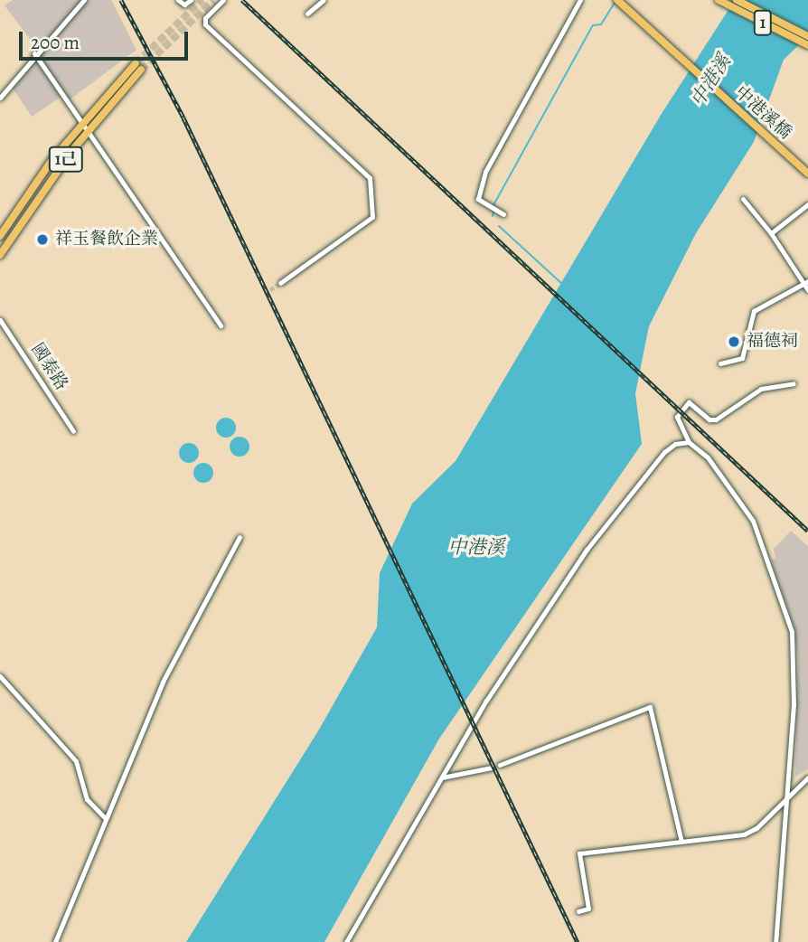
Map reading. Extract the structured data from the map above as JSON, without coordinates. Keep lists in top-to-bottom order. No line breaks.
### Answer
{"streets":{"main road":["1","中港溪橋","1己"],"street":["國泰路"]},"water":["中港溪"],"places":["祥玉餐飲企業","福德祠"],"scale_bar":"200 m"}
